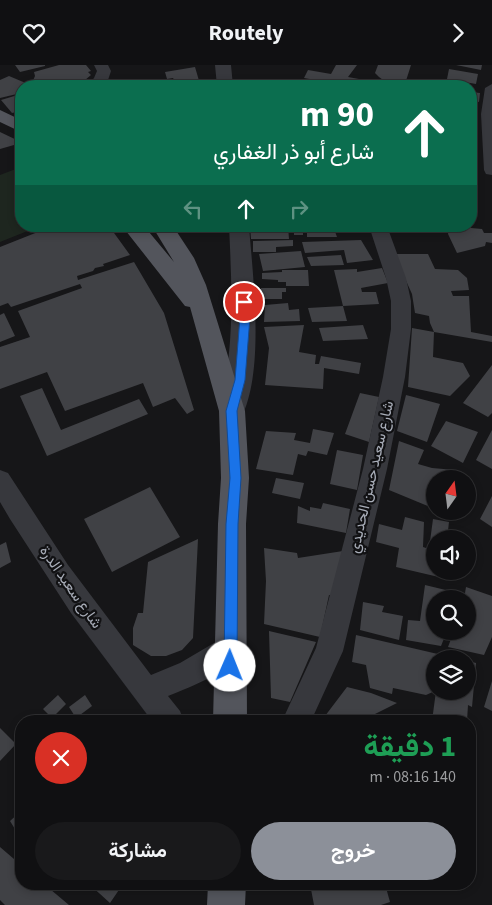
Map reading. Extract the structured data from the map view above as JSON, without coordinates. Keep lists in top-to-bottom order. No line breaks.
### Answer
{"streets":{"street":["شارع سعيد حسن الحديدي","شارع سعيد الدرة"]},"north":"top","page":{"header":"Routely","turn":["90 m","شارع أبو ذر الغفاري"],"heading":["1 دقيقة","140 m · 08:16"],"buttons":["خروج","مشاركة"]}}
